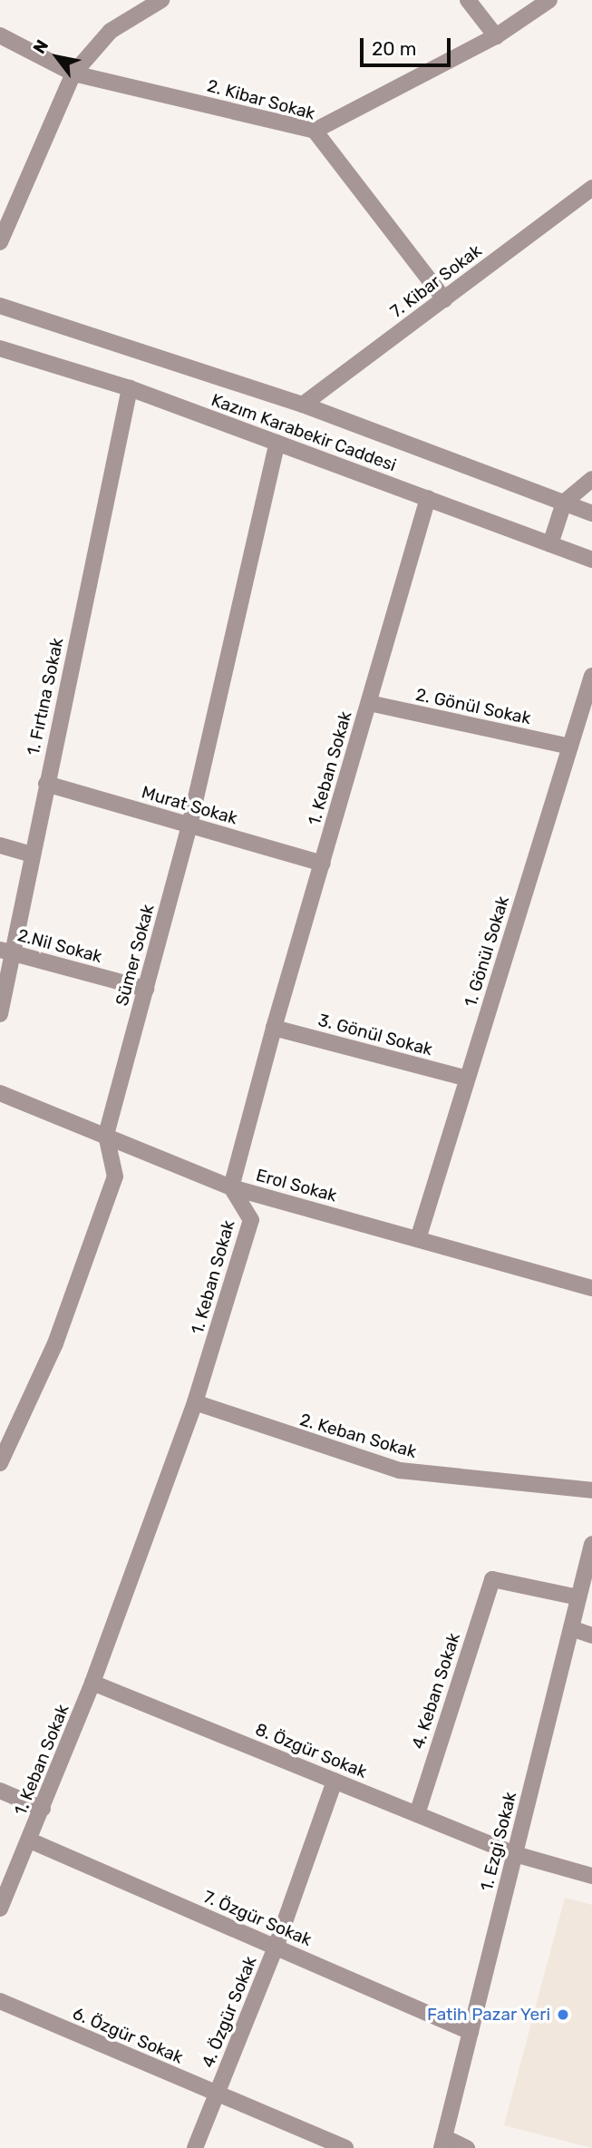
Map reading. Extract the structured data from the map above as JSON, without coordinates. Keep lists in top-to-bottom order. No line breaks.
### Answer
{"streets":{"street":["2. Kibar Sokak","7. Kibar Sokak","Kazım Karabekir Caddesi","1. Fırtına Sokak","2. Gönül Sokak","1. Keban Sokak","Murat Sokak","2.Nil Sokak","1. Gönül Sokak","Sümer Sokak","3. Gönül Sokak","Erol Sokak","2. Keban Sokak","4. Keban Sokak","8. Özgür Sokak","1. Ezgi Sokak","7. Özgür Sokak","4. Özgür Sokak","6. Özgür Sokak"]},"crossings":[["2. Kibar Sokak","7. Kibar Sokak"],["7. Kibar Sokak","Kazım Karabekir Caddesi"],["Kazım Karabekir Caddesi","1. Fırtına Sokak"],["Kazım Karabekir Caddesi","1. Keban Sokak"],["Kazım Karabekir Caddesi","Sümer Sokak"],["1. Fırtına Sokak","Murat Sokak"],["1. Fırtına Sokak","2.Nil Sokak"],["2. Gönül Sokak","1. Keban Sokak"],["2. Gönül Sokak","1. Gönül Sokak"],["1. Keban Sokak","Murat Sokak"],["1. Keban Sokak","3. Gönül Sokak"],["1. Keban Sokak","Erol Sokak"],["1. Keban Sokak","2. Keban Sokak"],["1. Keban Sokak","8. Özgür Sokak"],["1. Keban Sokak","7. Özgür Sokak"],["Murat Sokak","Sümer Sokak"],["2.Nil Sokak","Sümer Sokak"],["1. Gönül Sokak","3. Gönül Sokak"],["1. Gönül Sokak","Erol Sokak"],["Sümer Sokak","Erol Sokak"],["4. Keban Sokak","8. Özgür Sokak"],["4. Keban Sokak","1. Ezgi Sokak"],["8. Özgür Sokak","1. Ezgi Sokak"],["8. Özgür Sokak","4. Özgür Sokak"],["1. Ezgi Sokak","7. Özgür Sokak"],["7. Özgür Sokak","4. Özgür Sokak"],["4. Özgür Sokak","6. Özgür Sokak"]],"places":["Fatih Pazar Yeri"],"scale_bar":"20 m","north":"top left"}
